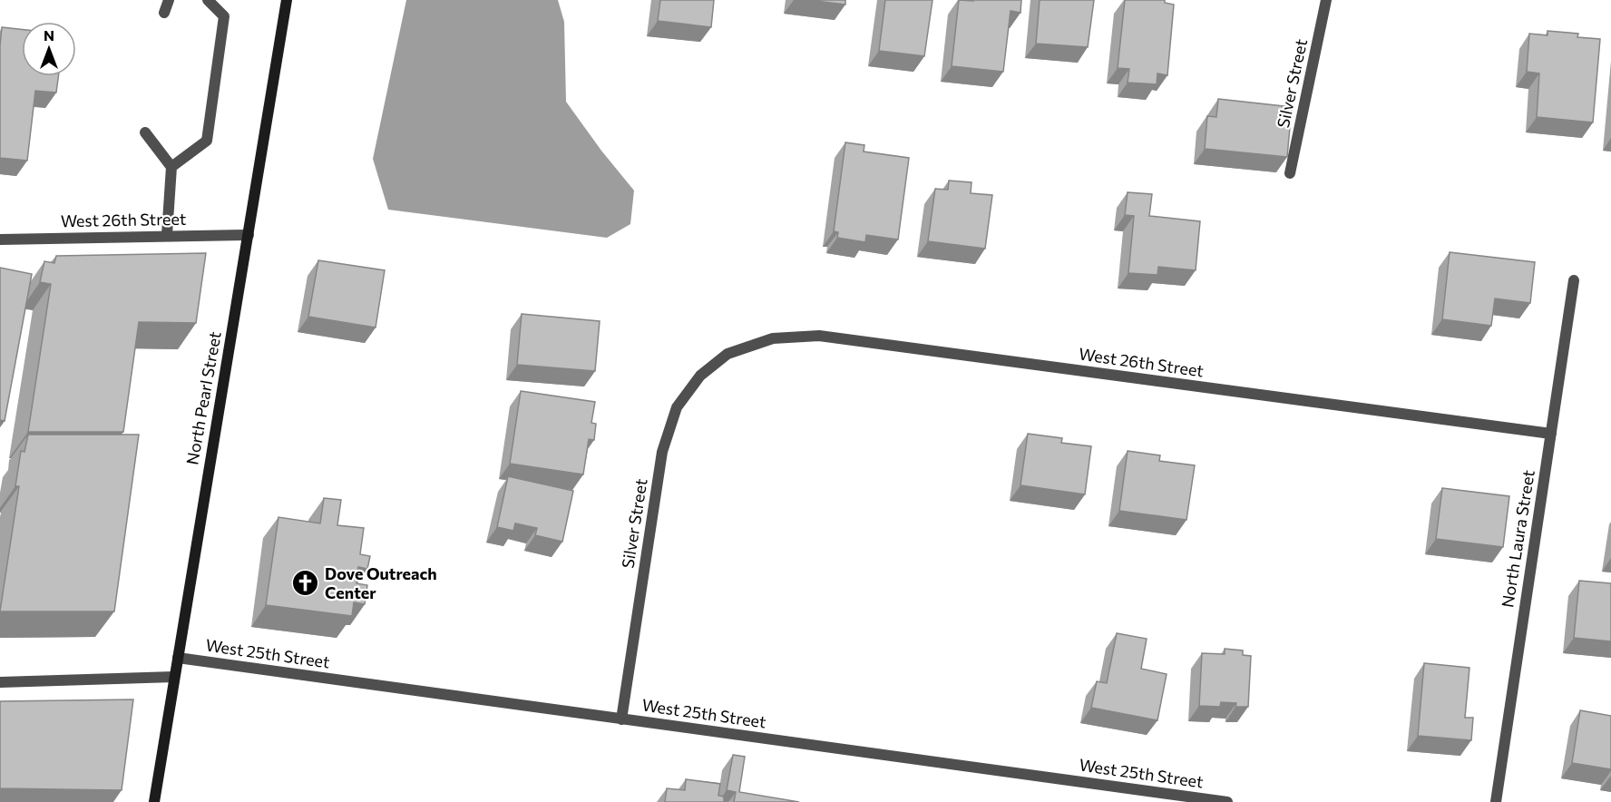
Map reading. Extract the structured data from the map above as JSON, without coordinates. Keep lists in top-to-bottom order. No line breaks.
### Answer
{"streets":{"street":["Silver Street","West 26th Street","North Pearl Street","North Laura Street","West 25th Street"]},"crossings":[["Silver Street","West 26th Street"],["Silver Street","West 25th Street"],["West 26th Street","North Pearl Street"],["West 26th Street","North Laura Street"],["North Pearl Street","West 25th Street"]],"places":{"church":["Dove Outreach Center"]},"north":"top"}
